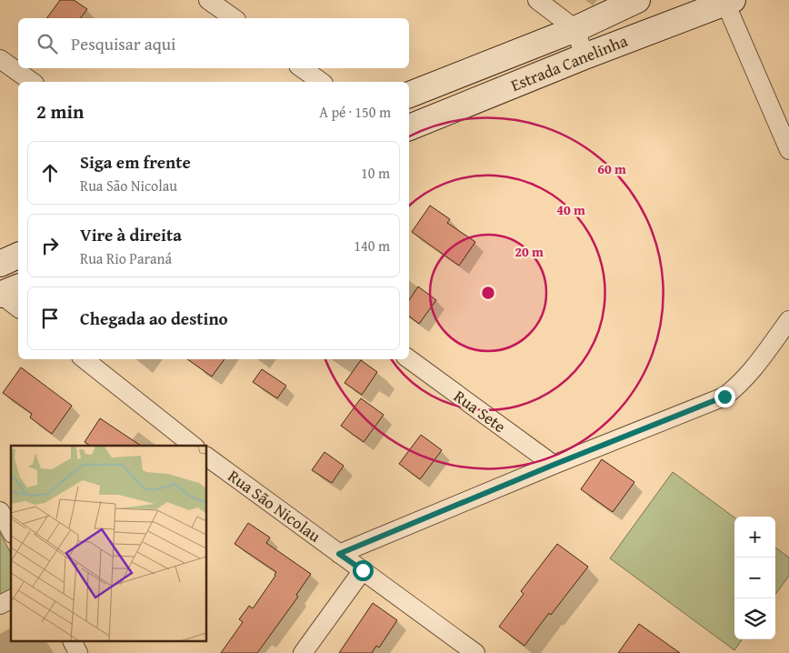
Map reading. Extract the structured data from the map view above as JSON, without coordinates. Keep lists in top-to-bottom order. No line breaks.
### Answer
{"streets":{"street":["Estrada Canelinha","Rua Sete","Rua São Nicolau"]},"page":{"search":"Pesquisar aqui","heading":["2 min","A pé · 150 m"],"list":[["Siga em frente","Rua São Nicolau","10 m"],["Vire à direita","Rua Rio Paraná","140 m"],"Chegada ao destino"],"map_buttons":["+","−"]},"rings":["60 m","40 m","20 m"]}
